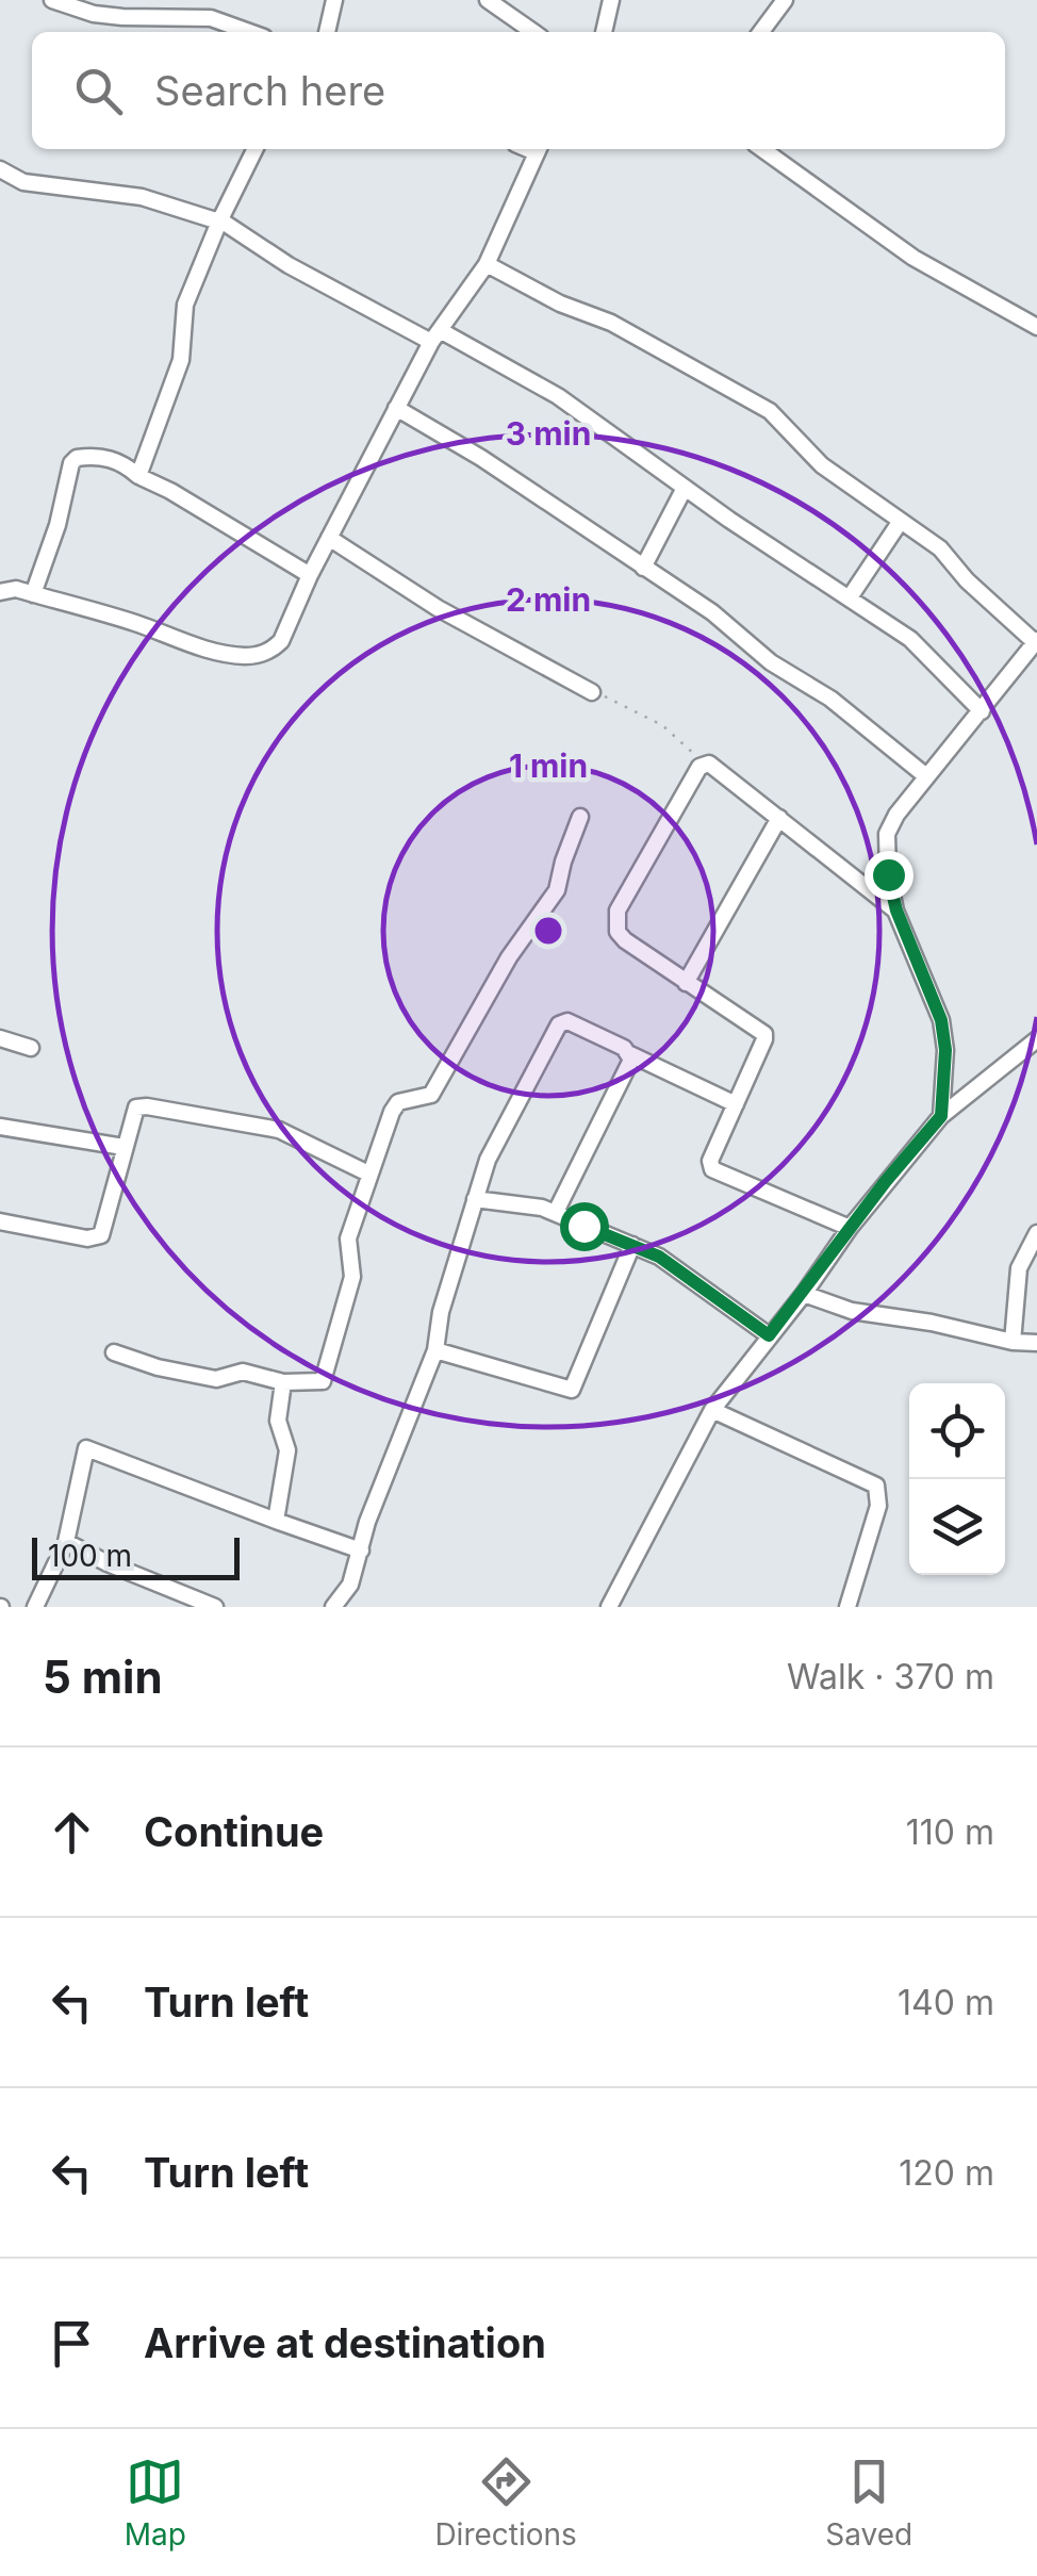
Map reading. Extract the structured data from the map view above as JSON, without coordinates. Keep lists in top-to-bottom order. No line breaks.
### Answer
{"scale_bar":"100 m","page":{"search":"Search here","scale":"100 m","heading":["5 min","Walk · 370 m"],"list":[["Continue","110 m"],["Turn left","140 m"],["Turn left","120 m"],"Arrive at destination"],"nav":["Map","Directions","Saved"]},"rings":["3 min","2 min","1 min"]}
